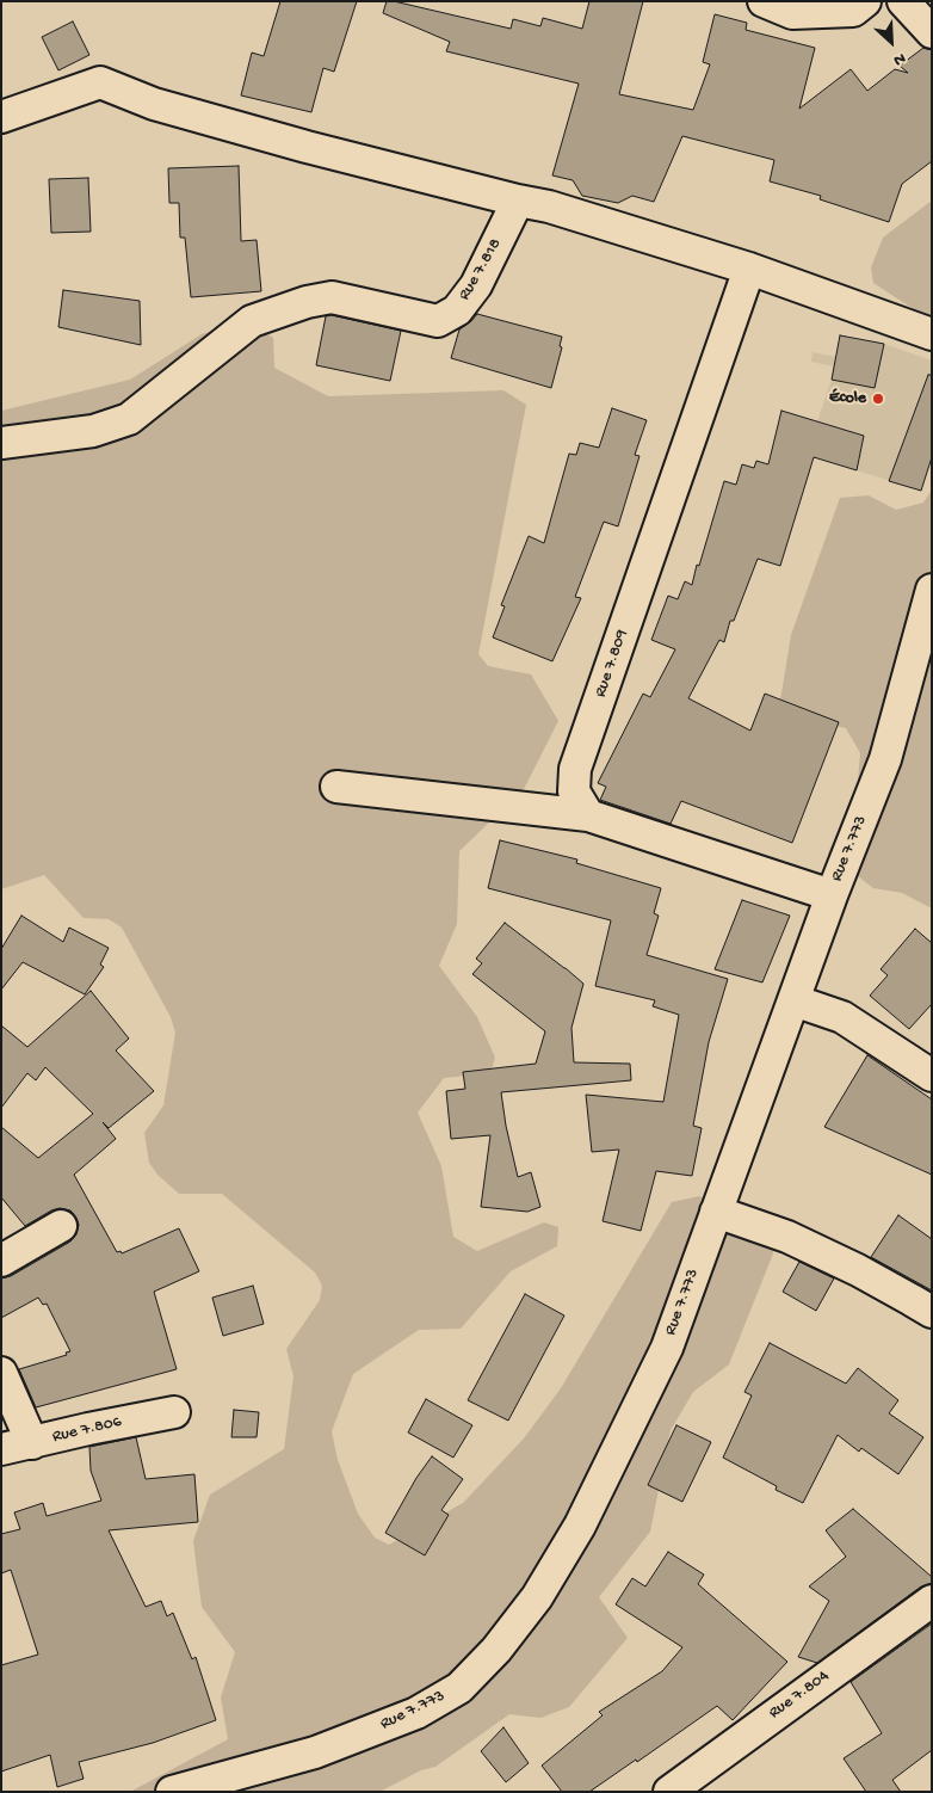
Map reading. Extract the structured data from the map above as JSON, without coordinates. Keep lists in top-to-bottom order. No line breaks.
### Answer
{"streets":{"street":["Rue 7.818","Rue 7.809","Rue 7.773","Rue 7.806","Rue 7.804"]},"places":["École"],"north":"bottom right"}
